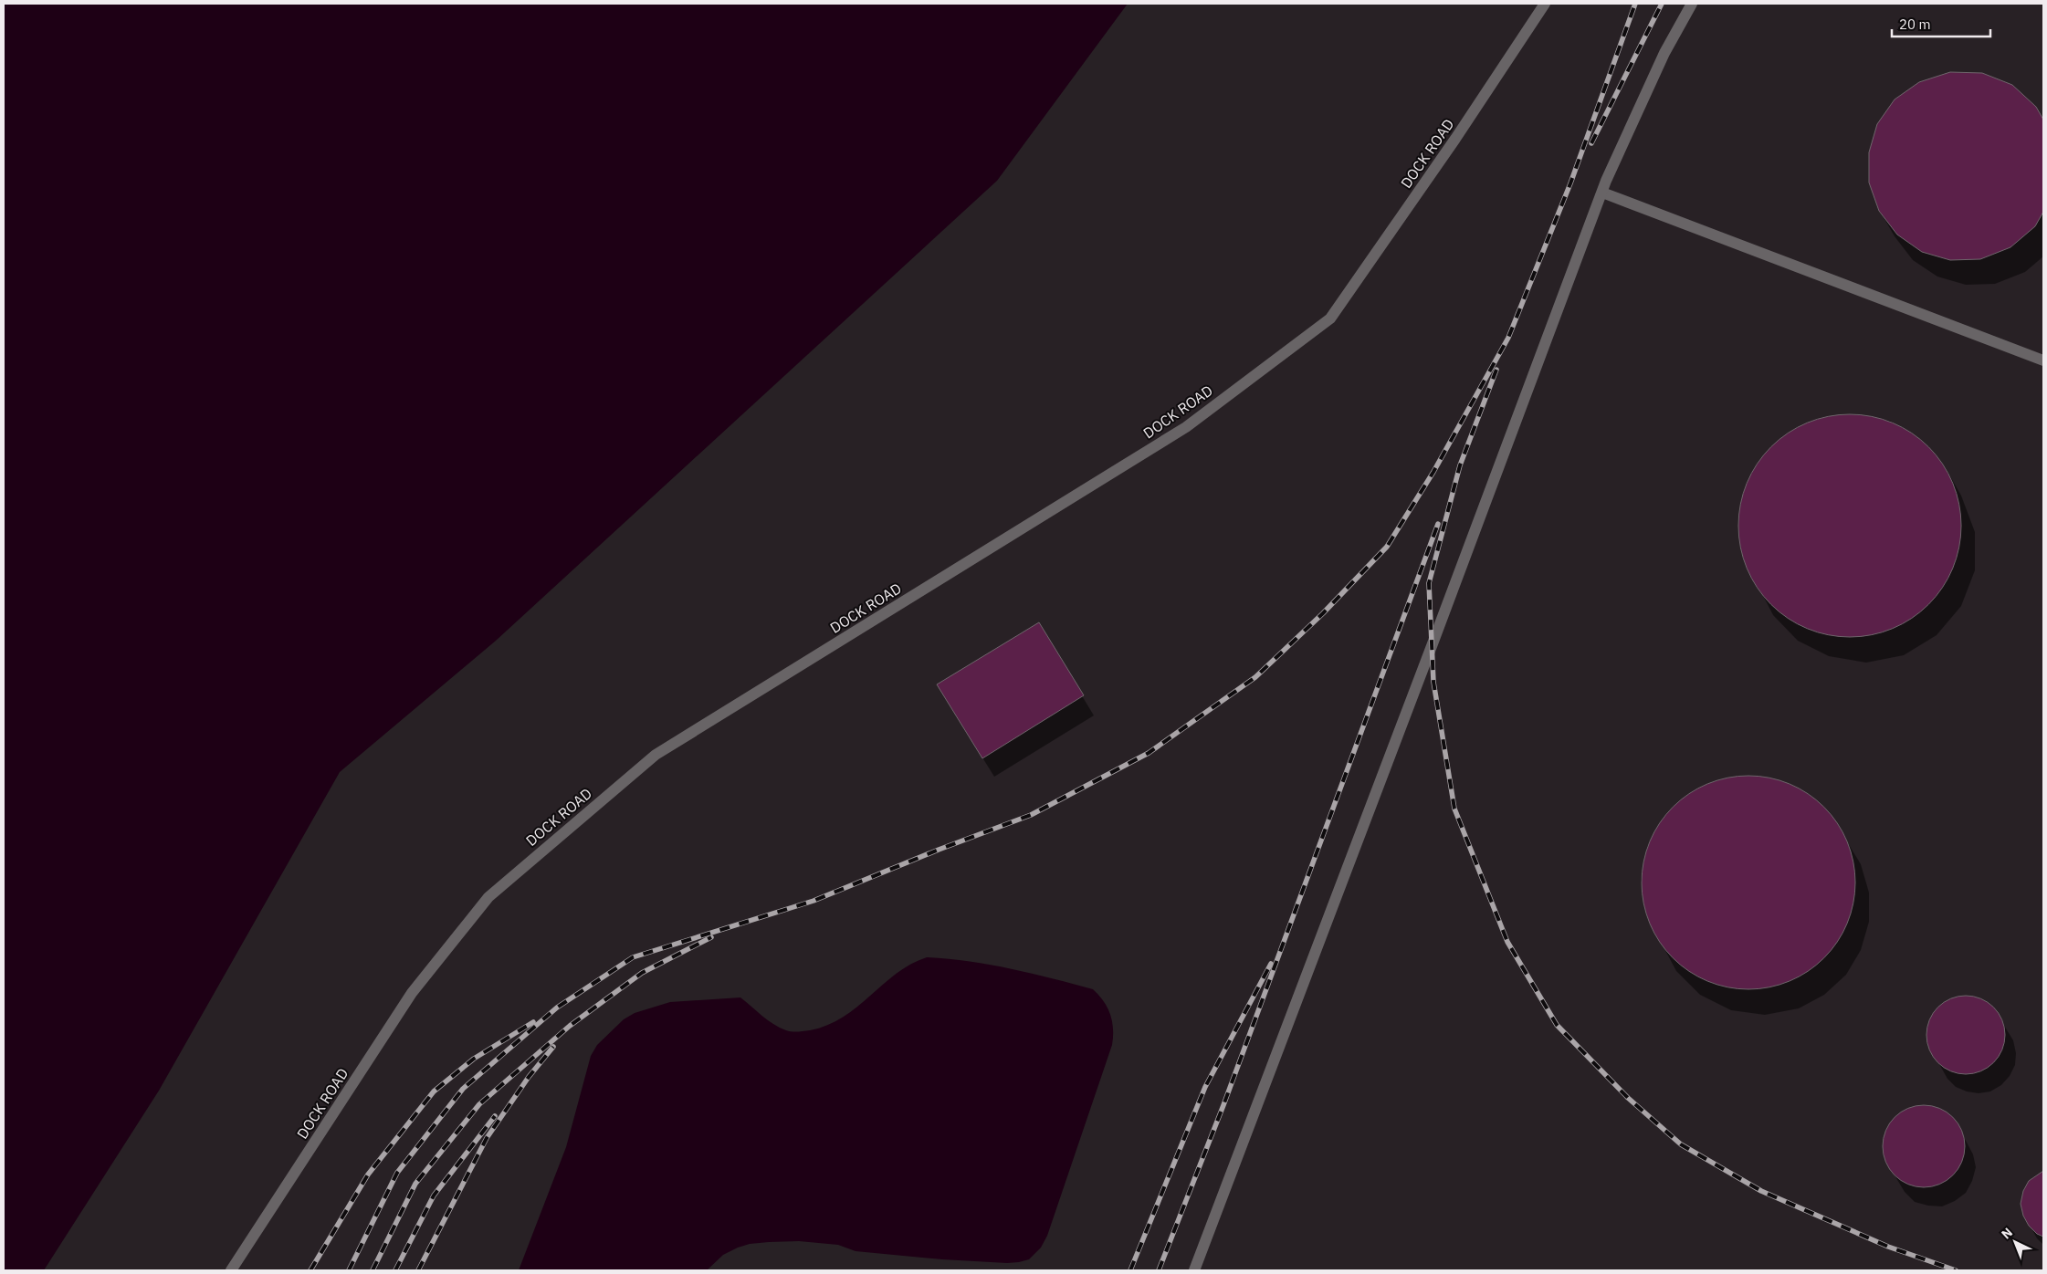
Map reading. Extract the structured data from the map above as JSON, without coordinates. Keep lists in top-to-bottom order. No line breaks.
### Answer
{"streets":{"street":["DOCK ROAD"]},"scale_bar":"20 m","north":"top left"}
